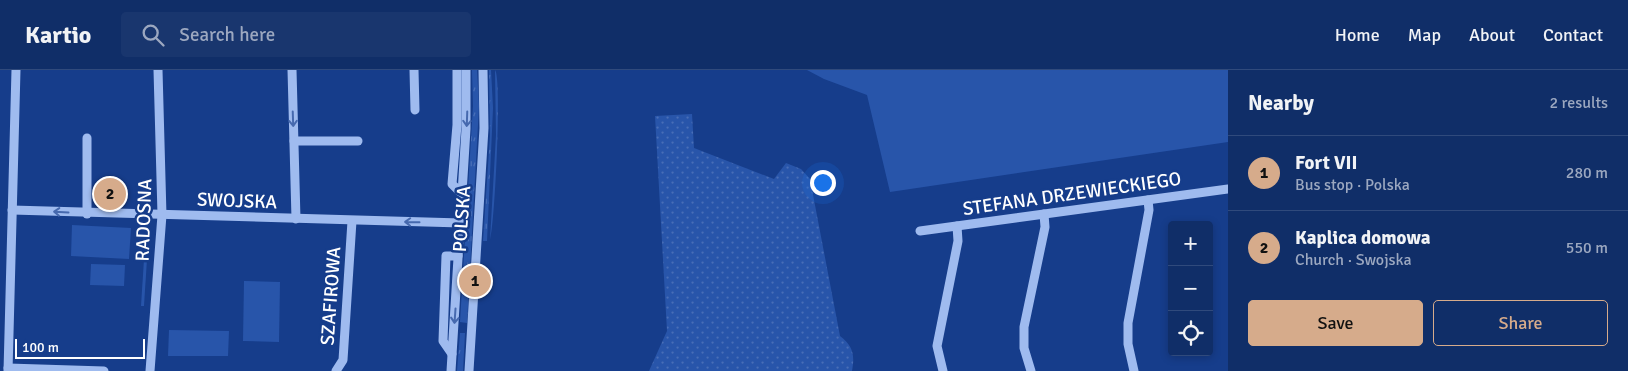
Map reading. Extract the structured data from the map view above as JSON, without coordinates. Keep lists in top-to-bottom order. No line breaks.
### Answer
{"streets":{"street":["STEFANA DRZEWIECKIEGO","SWOJSKA","POLSKA","RADOSNA","SZAFIROWA"]},"crossings":[["SWOJSKA","POLSKA"],["SWOJSKA","RADOSNA"],["SWOJSKA","SZAFIROWA"]],"one_way":["SWOJSKA"],"scale_bar":"100 m","page":{"header":"Kartio","search":"Search here","nav":["Home","Map","About","Contact"],"heading":["Nearby","2 results"],"list":[{"mark":"1","name":"Fort VII","note":"Bus stop · Polska","value":"280 m"},{"mark":"2","name":"Kaplica domowa","note":"Church · Swojska","value":"550 m"}],"pins":["2","1"],"map_buttons":["+","−"],"buttons":["Save","Share"],"scale":"100 m"}}
